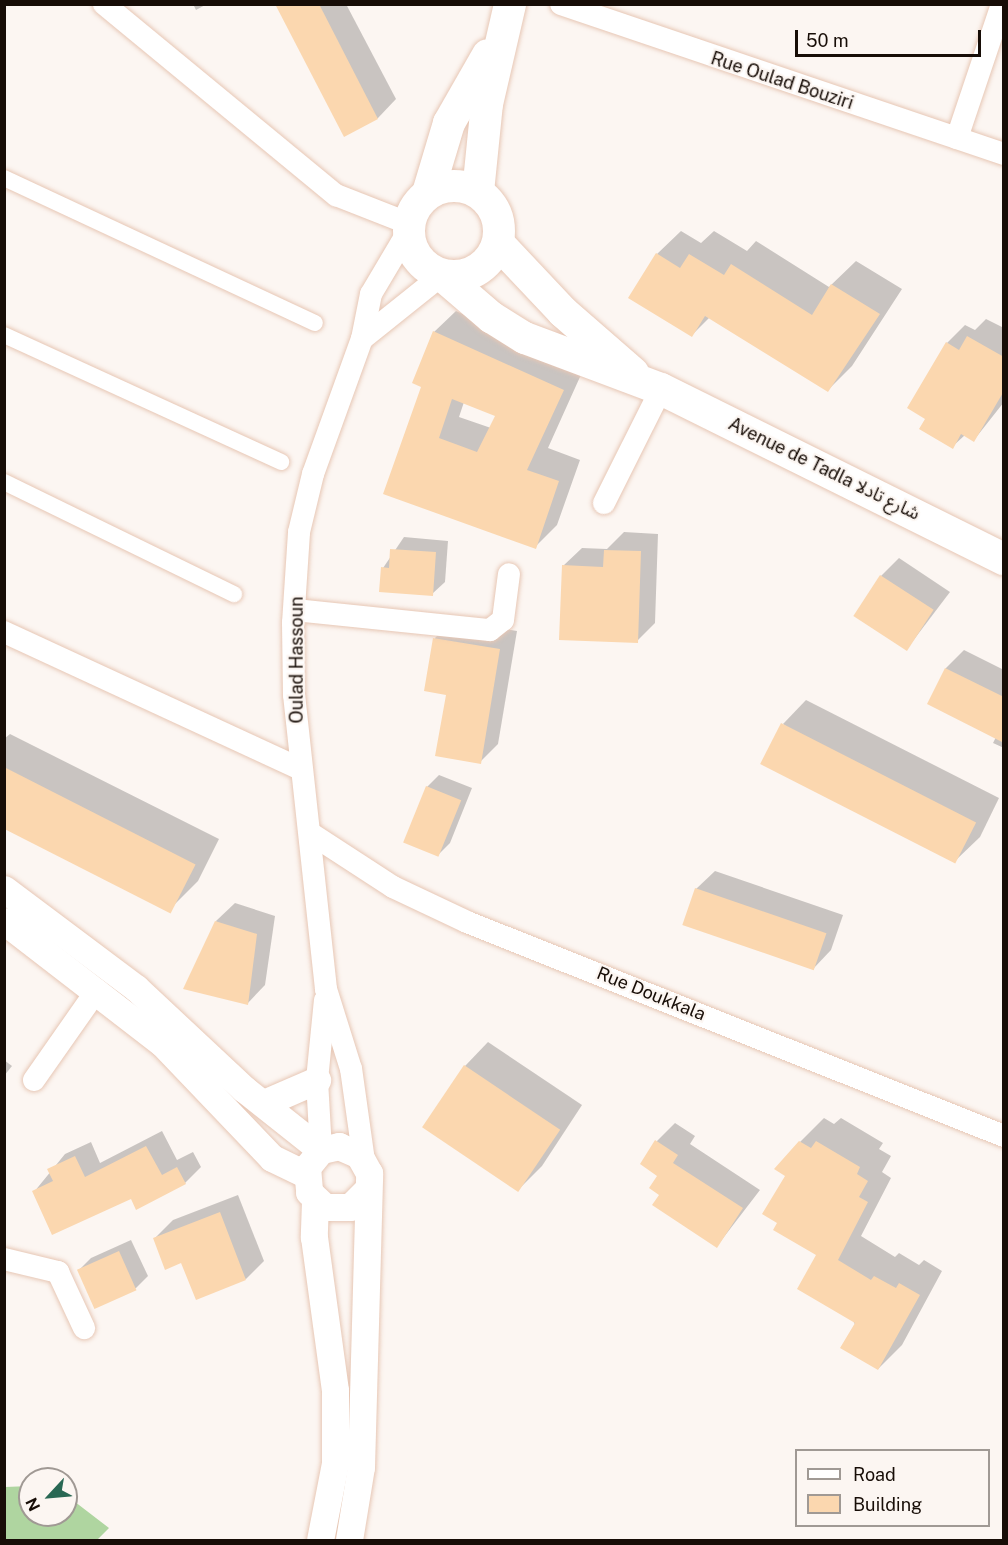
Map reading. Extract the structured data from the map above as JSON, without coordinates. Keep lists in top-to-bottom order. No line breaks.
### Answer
{"streets":{"main road":["Avenue de Tadla شارع تادلا"],"street":["Rue Oulad Bouziri","Oulad Hassoun","Rue Doukkala"]},"crossings":[["Avenue de Tadla شارع تادلا","Oulad Hassoun"],["Oulad Hassoun","Rue Doukkala"]],"legend":["Road","Building"],"scale_bar":"50 m","north":"bottom left"}
